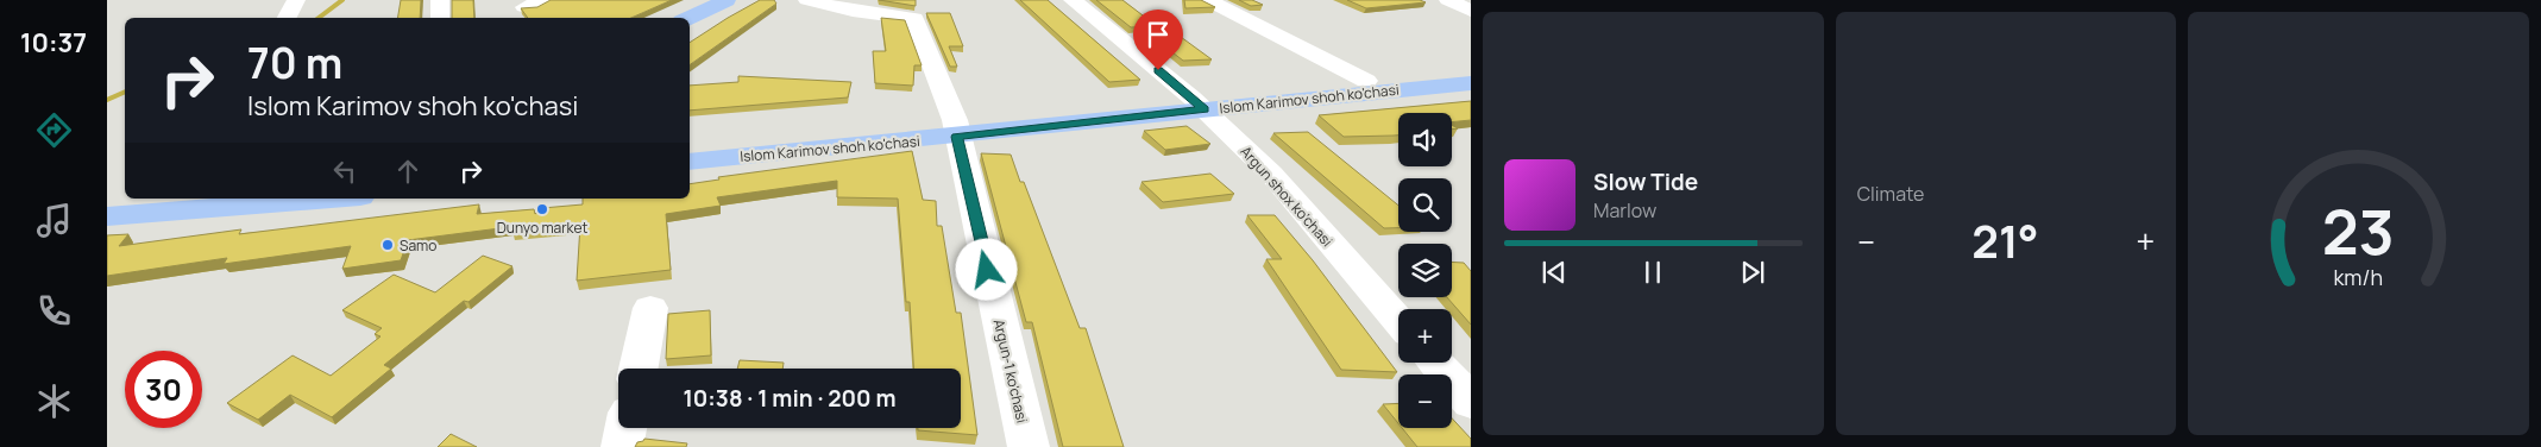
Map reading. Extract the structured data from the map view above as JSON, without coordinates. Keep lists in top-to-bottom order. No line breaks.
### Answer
{"streets":{"main road":["Islom Karimov shoh ko'chasi"],"street":["Argun shox ko'chasi","Argun-1 ko'chasi"]},"crossings":[["Islom Karimov shoh ko'chasi","Argun shox ko'chasi"],["Islom Karimov shoh ko'chasi","Argun-1 ko'chasi"]],"places":["Dunyo market","Samo"],"page":{"tabs":"10:37","tile":"Climate","turn":["70 m","Islom Karimov shoh ko'chasi"],"map_buttons":["+","−"],"song":["Slow Tide","Marlow"],"heat":["−","21°","+"],"limit":"30","trip":"10:38 · 1 min · 200 m","gauge":["23","km/h"]}}
